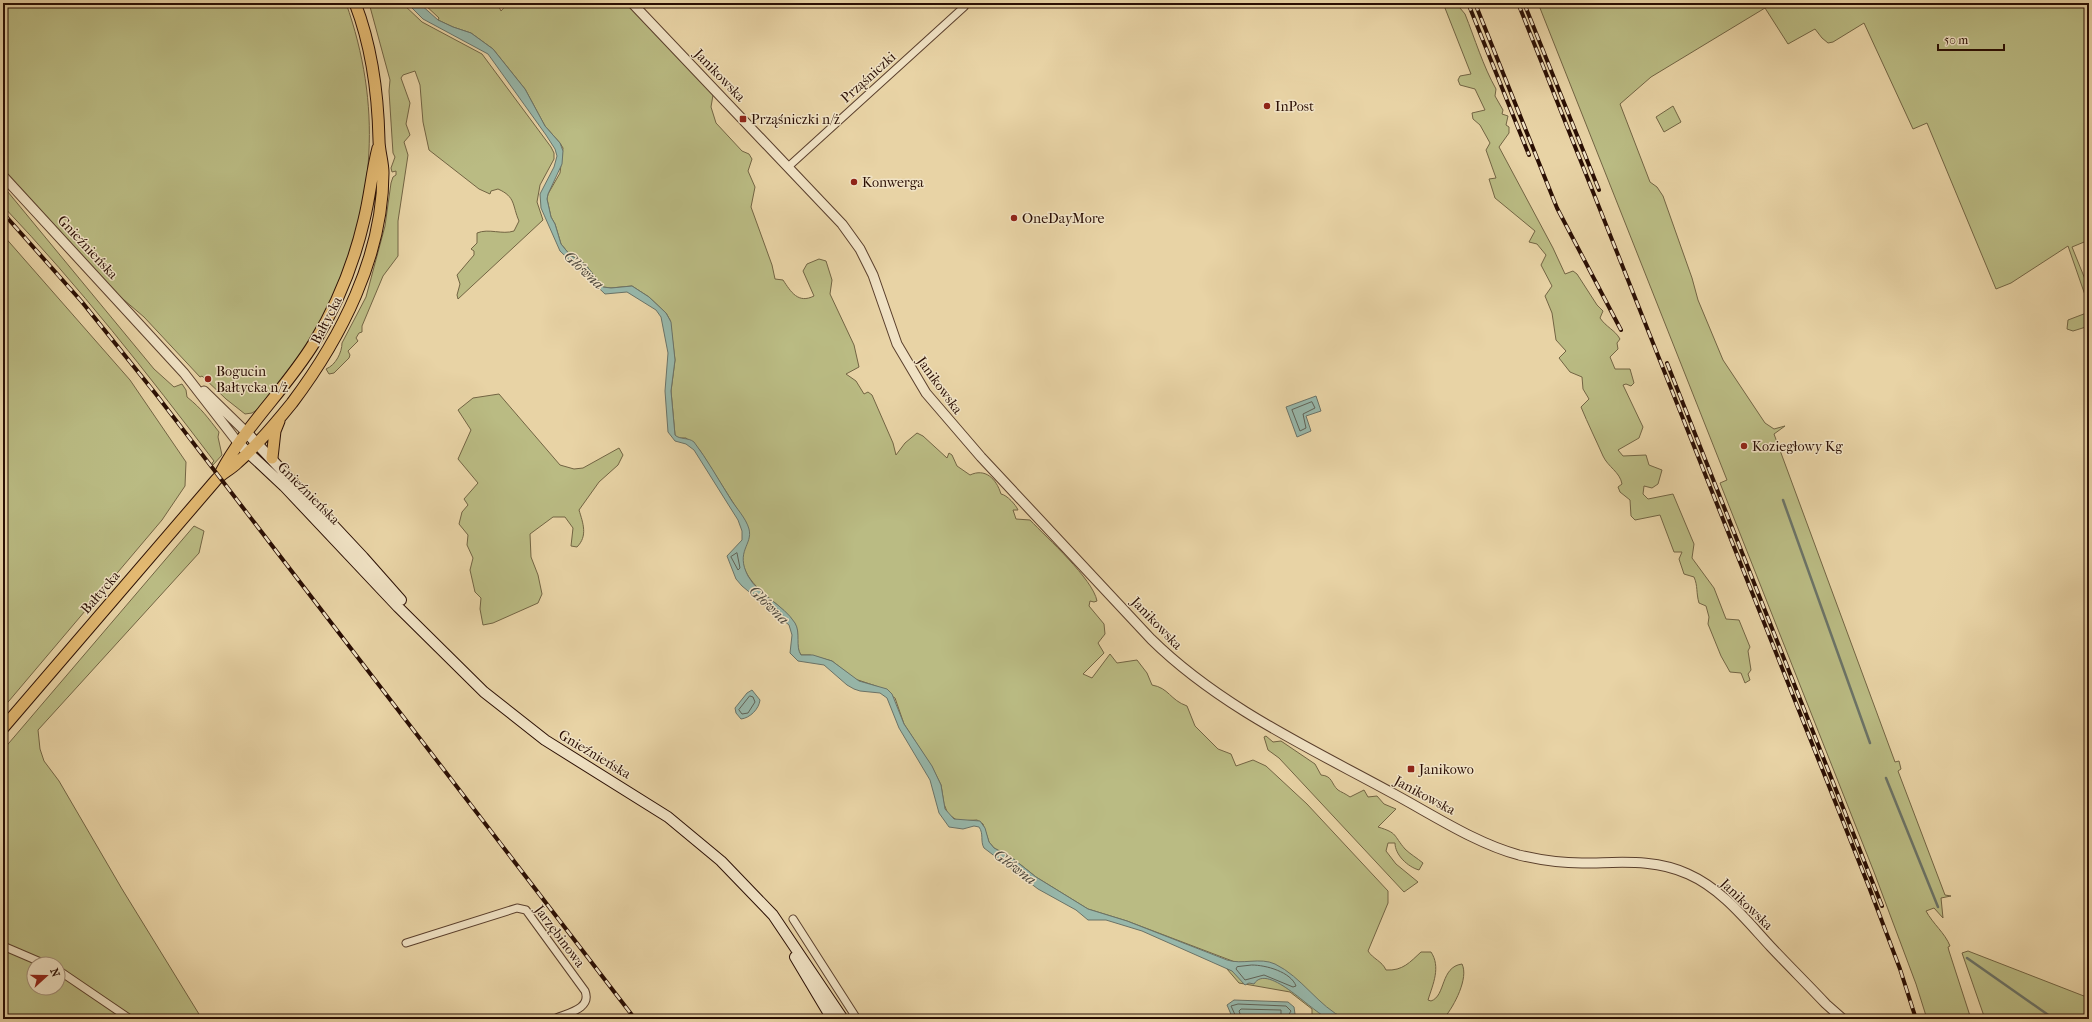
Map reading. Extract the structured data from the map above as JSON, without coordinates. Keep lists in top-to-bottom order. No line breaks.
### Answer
{"streets":{"main road":["Gnieźnieńska","Bałtycka"],"street":["Janikowska","Prząśniczki","Jarzębinowa"]},"crossings":[["Janikowska","Prząśniczki"],["Gnieźnieńska","Bałtycka"]],"water":["Główna"],"places":{"other":["InPost","Konwerga","OneDayMore","Bogucin Bałtycka n/ż","Koziegłowy Kg"],"transit":["Prząśniczki n/ż","Janikowo"]},"scale_bar":"50 m","north":"right"}
